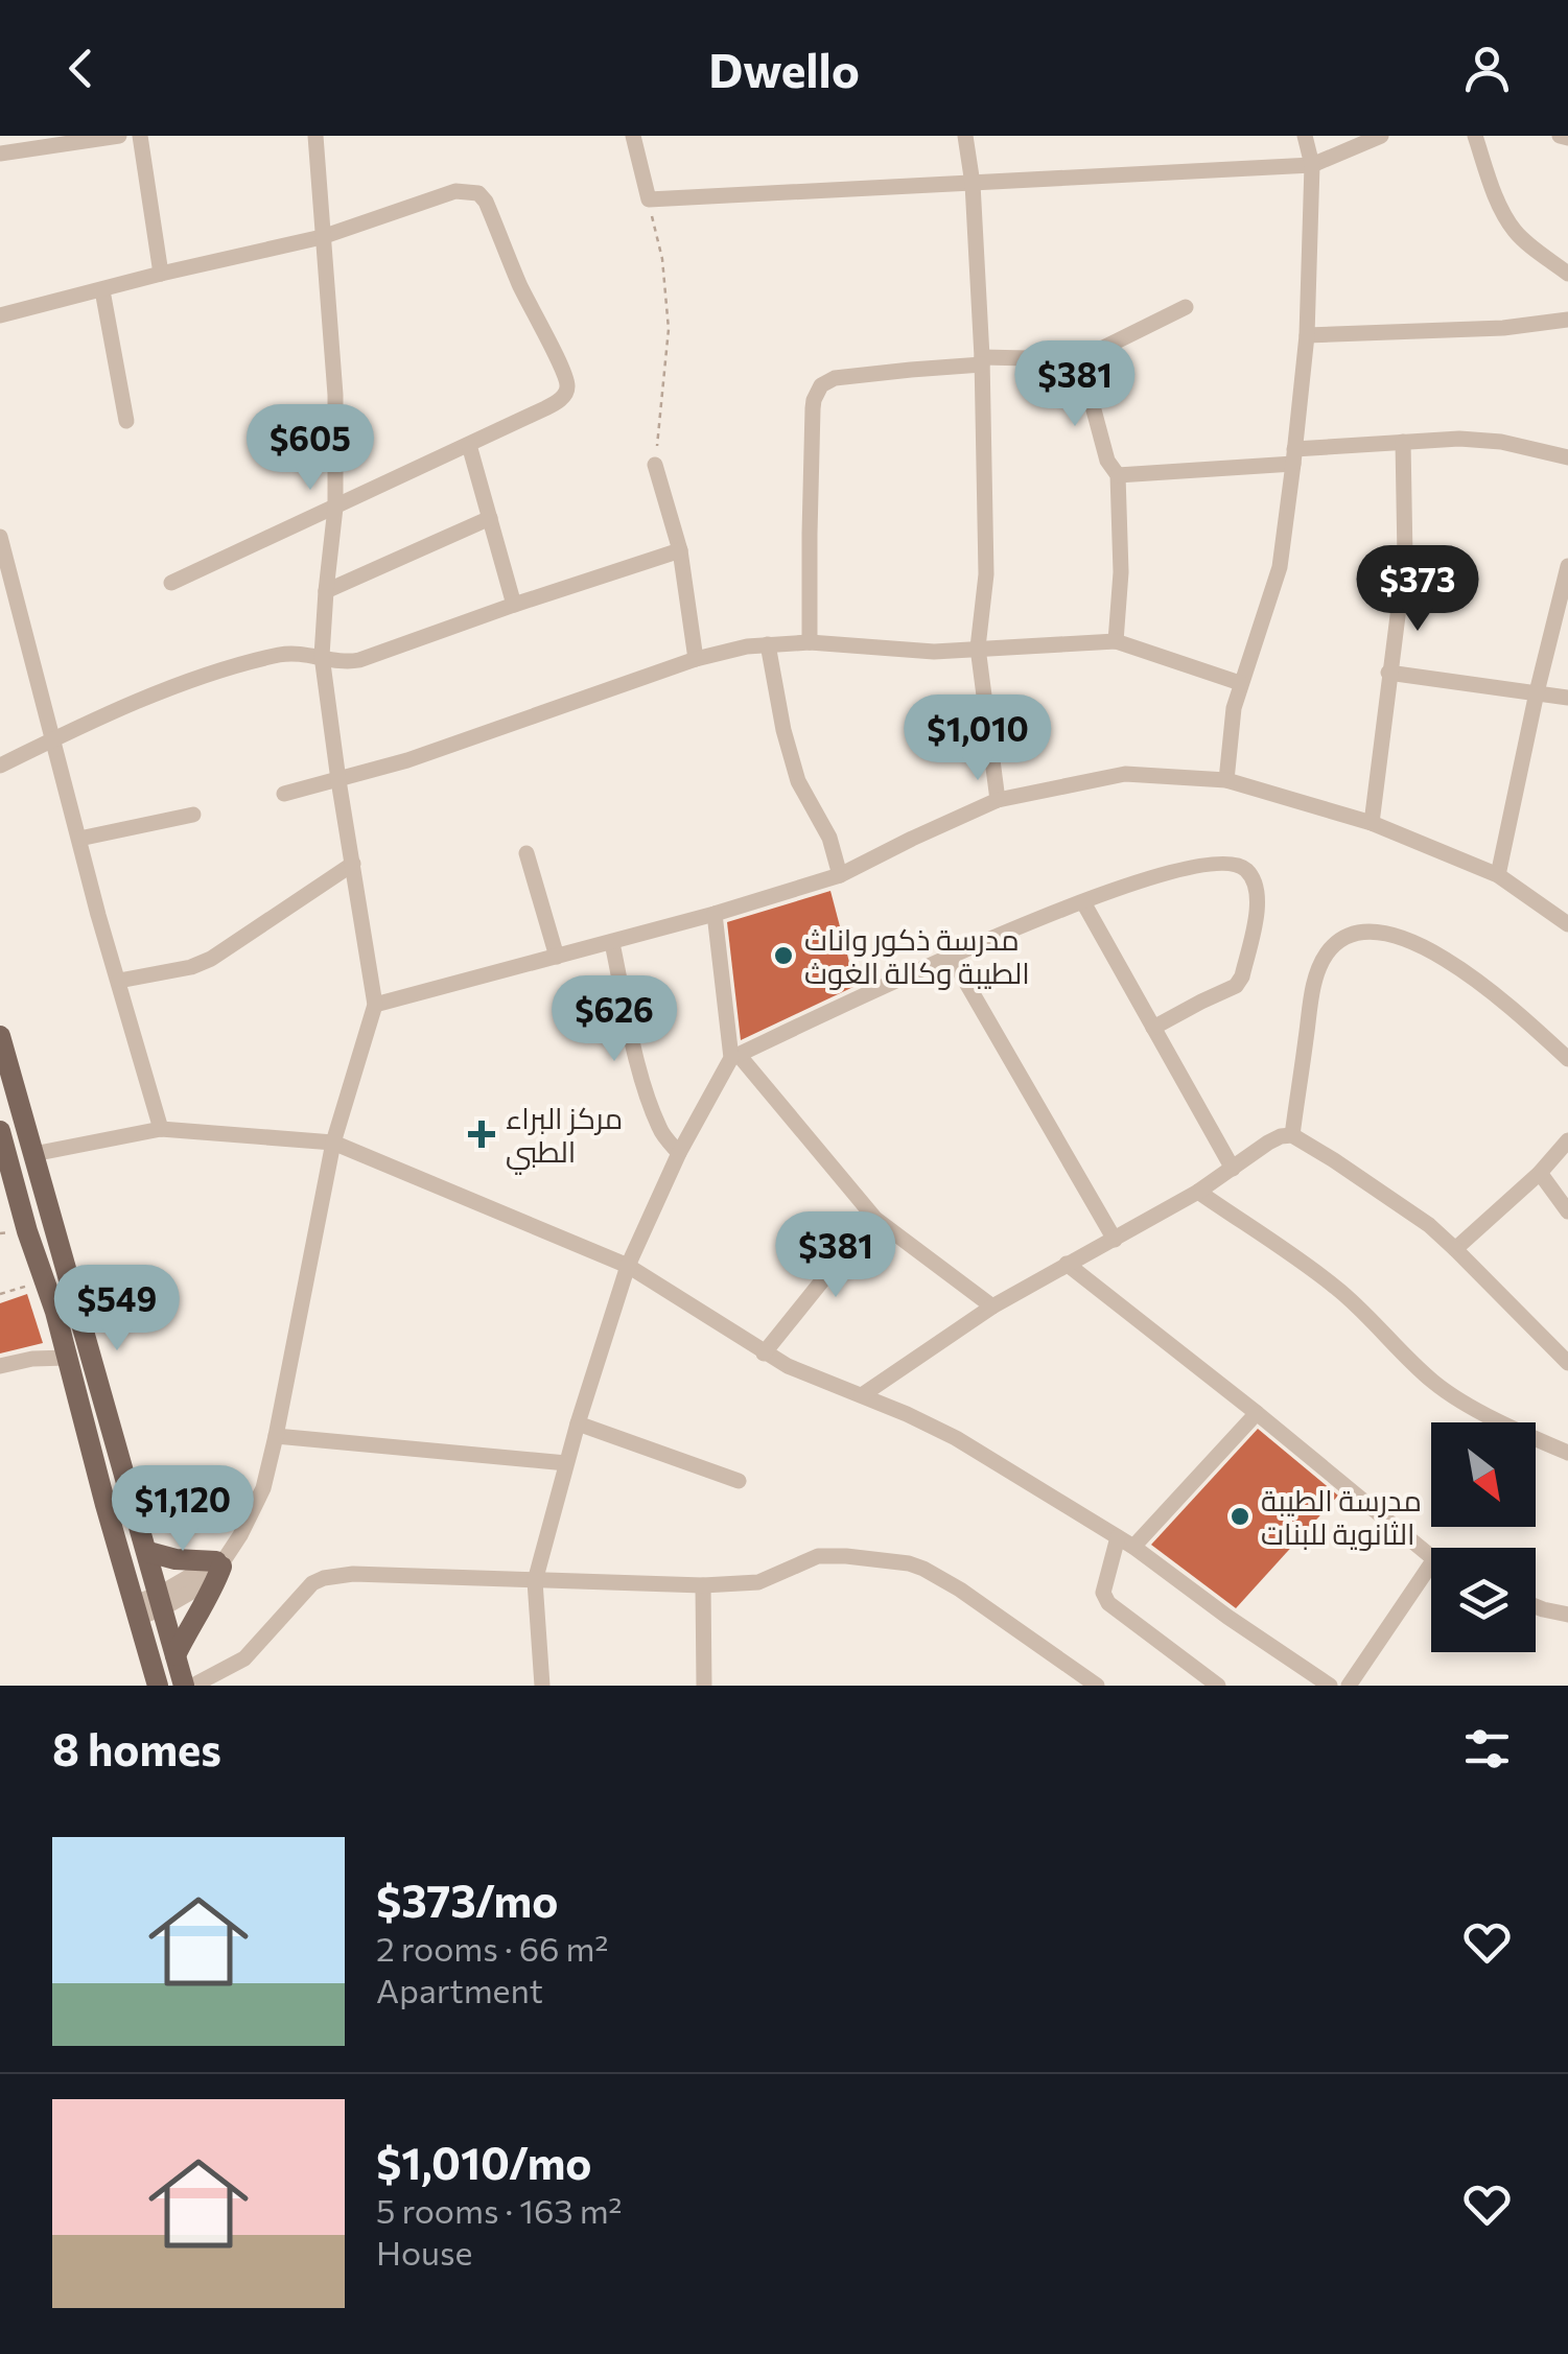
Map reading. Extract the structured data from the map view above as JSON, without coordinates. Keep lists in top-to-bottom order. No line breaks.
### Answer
{"places":{"other":["مدرسة ذكور واناث الطيبة وكالة الغوث","مدرسة الطيبة الثانوية للبنات"],"health":["مركز البراء الطبي"]},"north":"bottom right","page":{"header":"Dwello","price":["$381","$605","$373","$1,010","$626","$381","$549","$1,120"],"heading":"8 homes","list":[{"name":"$373/mo","note":"2 rooms · 66 m² · Apartment"},{"name":"$1,010/mo","note":"5 rooms · 163 m² · House"}]}}
